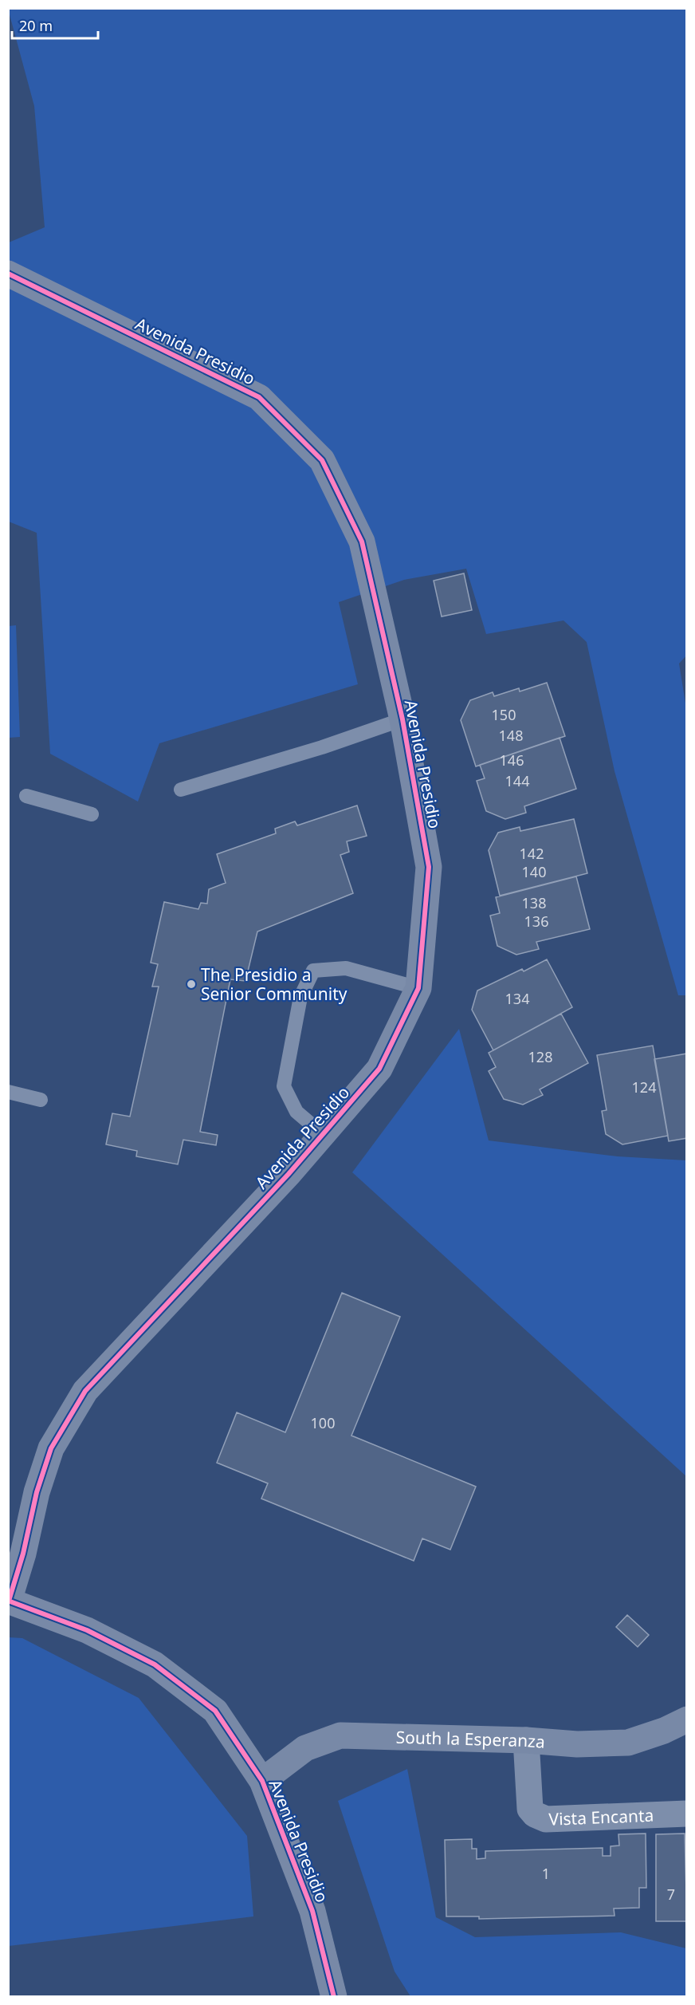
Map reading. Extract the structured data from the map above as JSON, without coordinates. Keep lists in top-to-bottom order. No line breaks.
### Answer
{"streets":{"street":["Avenida Presidio","South la Esperanza","Vista Encanta"]},"crossings":[["Avenida Presidio","South la Esperanza"],["South la Esperanza","Vista Encanta"]],"places":["The Presidio a Senior Community"],"house_numbers":["150","148","146","144","142","140","138","136","134","128","124","100","1","7"],"scale_bar":"20 m"}
